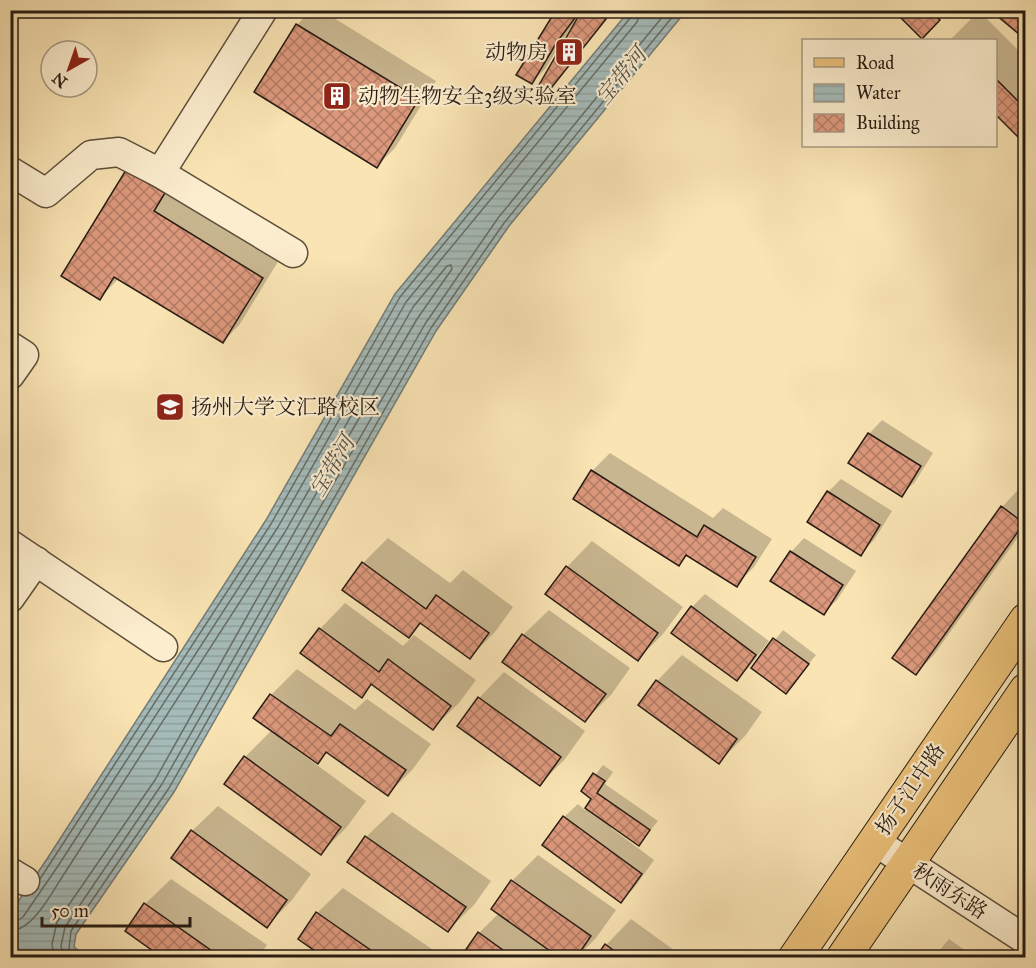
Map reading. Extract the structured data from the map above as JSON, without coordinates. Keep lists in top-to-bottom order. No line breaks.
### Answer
{"streets":{"main road":["扬子江中路"],"street":["秋雨东路"]},"crossings":[["扬子江中路","秋雨东路"]],"water":["宝带河"],"places":{"building":["动物房","动物生物安全3级实验室"],"school or university":["扬州大学文汇路校区"]},"legend":["Road","Water","Building"],"scale_bar":"50 m","north":"bottom left"}
